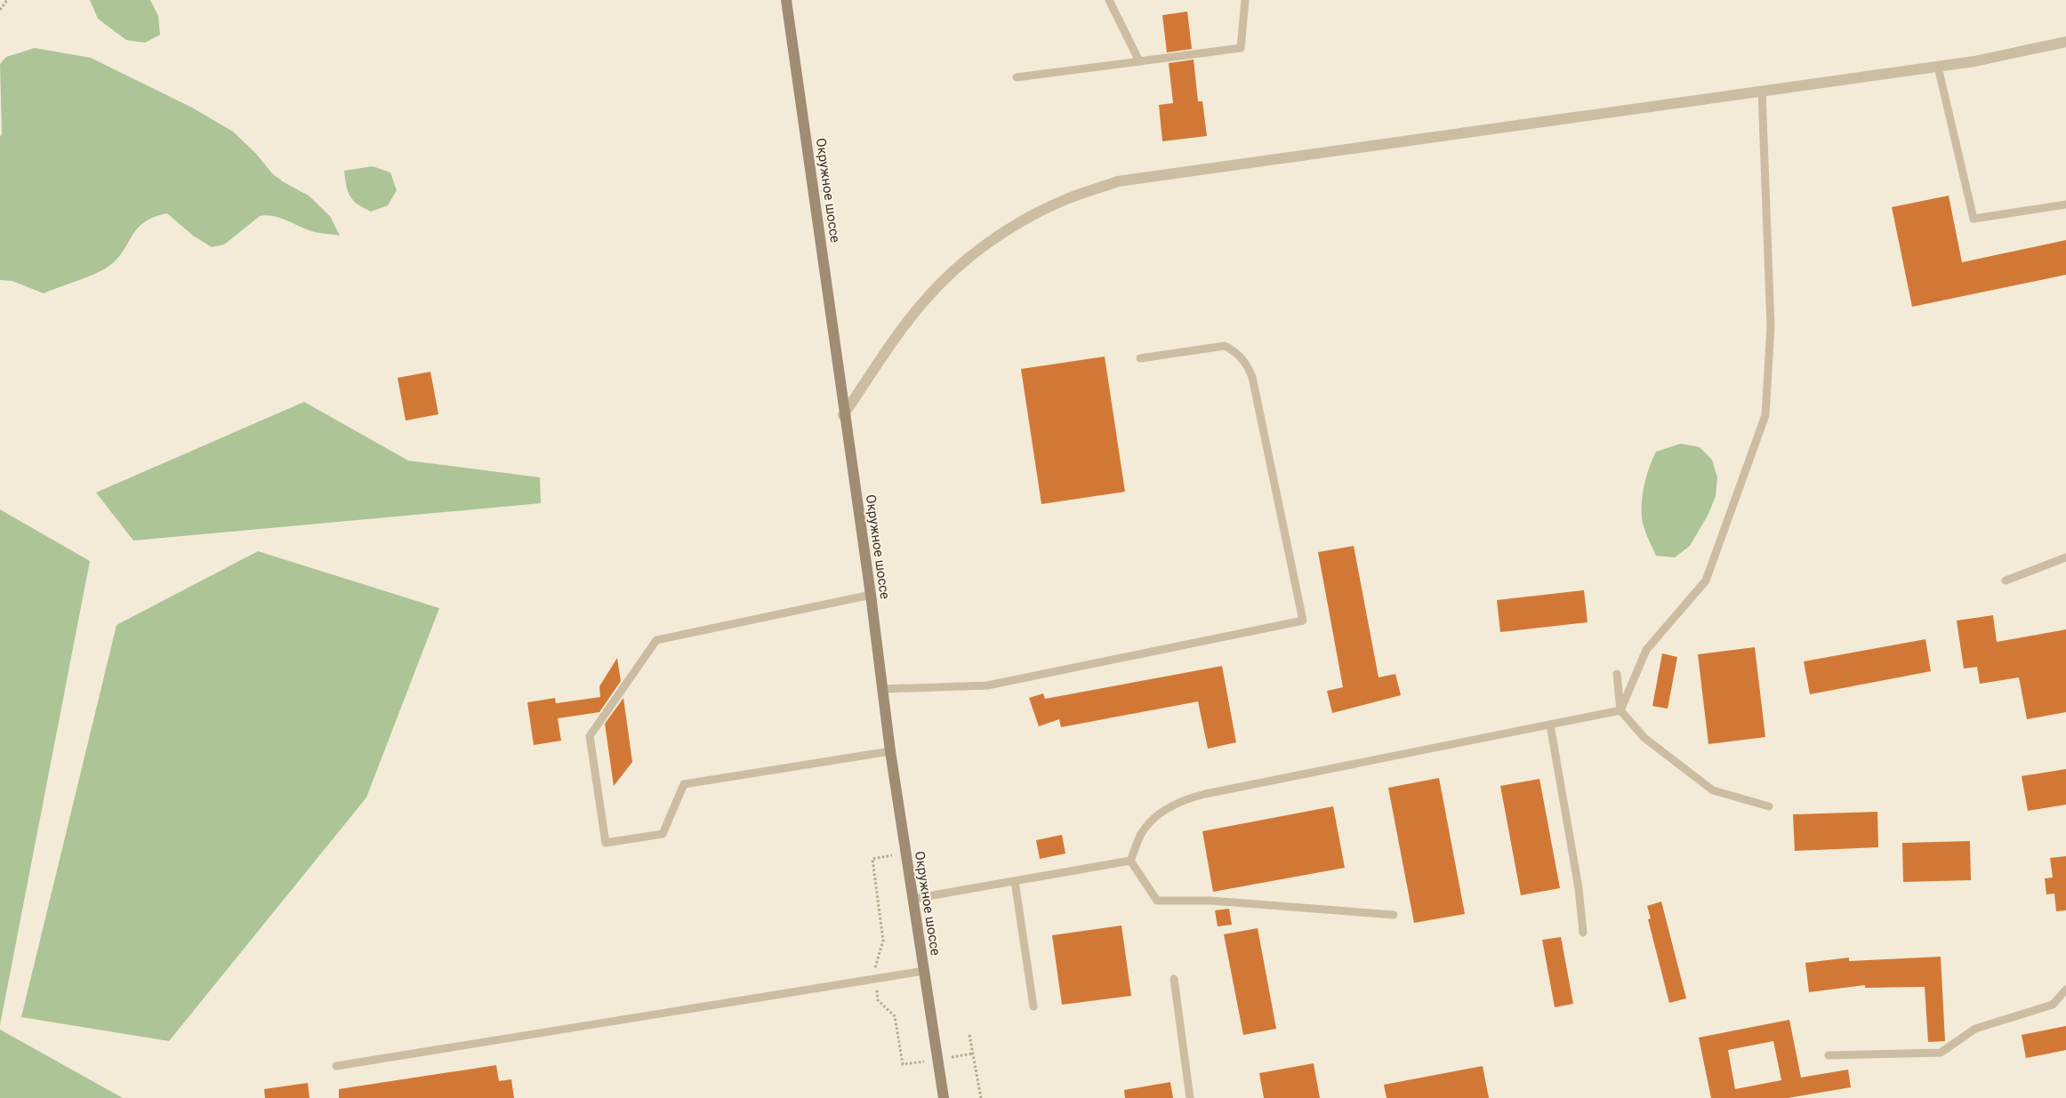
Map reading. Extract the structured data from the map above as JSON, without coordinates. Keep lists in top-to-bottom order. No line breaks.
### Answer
{"streets":{"street":["Окружное шоссе"]}}
